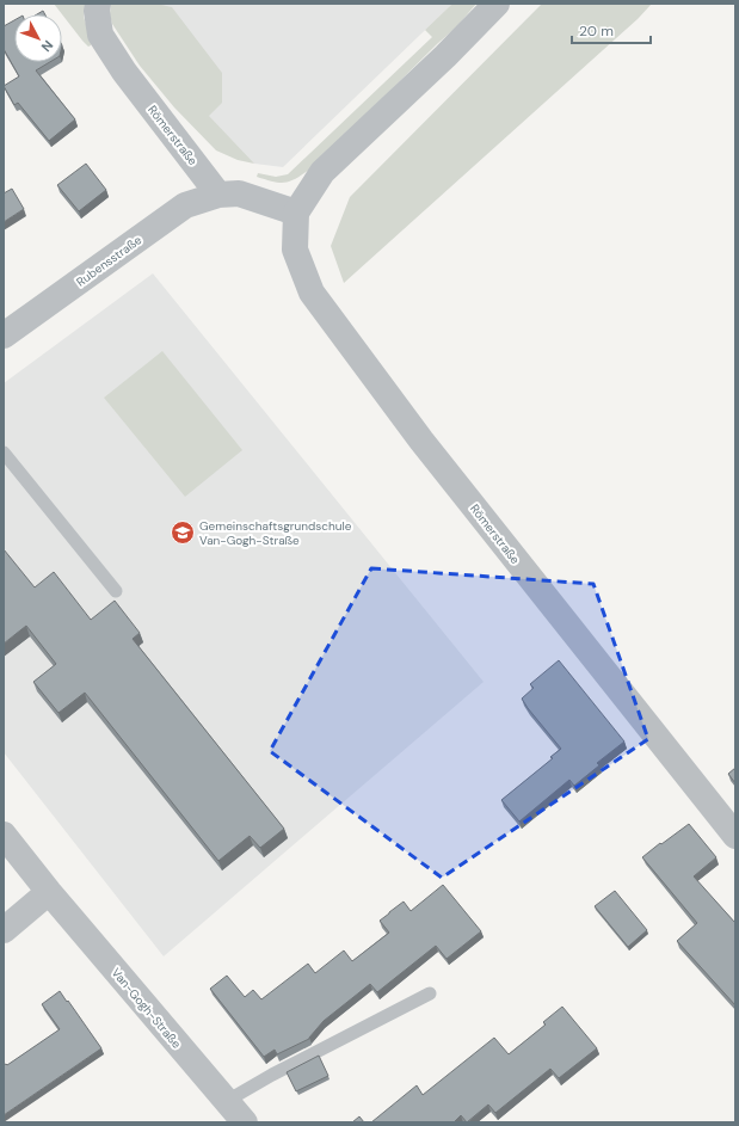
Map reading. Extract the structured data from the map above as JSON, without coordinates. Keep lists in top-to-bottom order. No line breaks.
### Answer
{"streets":{"street":["Römerstraße","Rubensstraße","Van-Gogh-Straße"]},"crossings":[["Römerstraße","Rubensstraße"]],"places":{"school or university":["Gemeinschaftsgrundschule Van-Gogh-Straße"]},"scale_bar":"20 m","north":"bottom right"}
